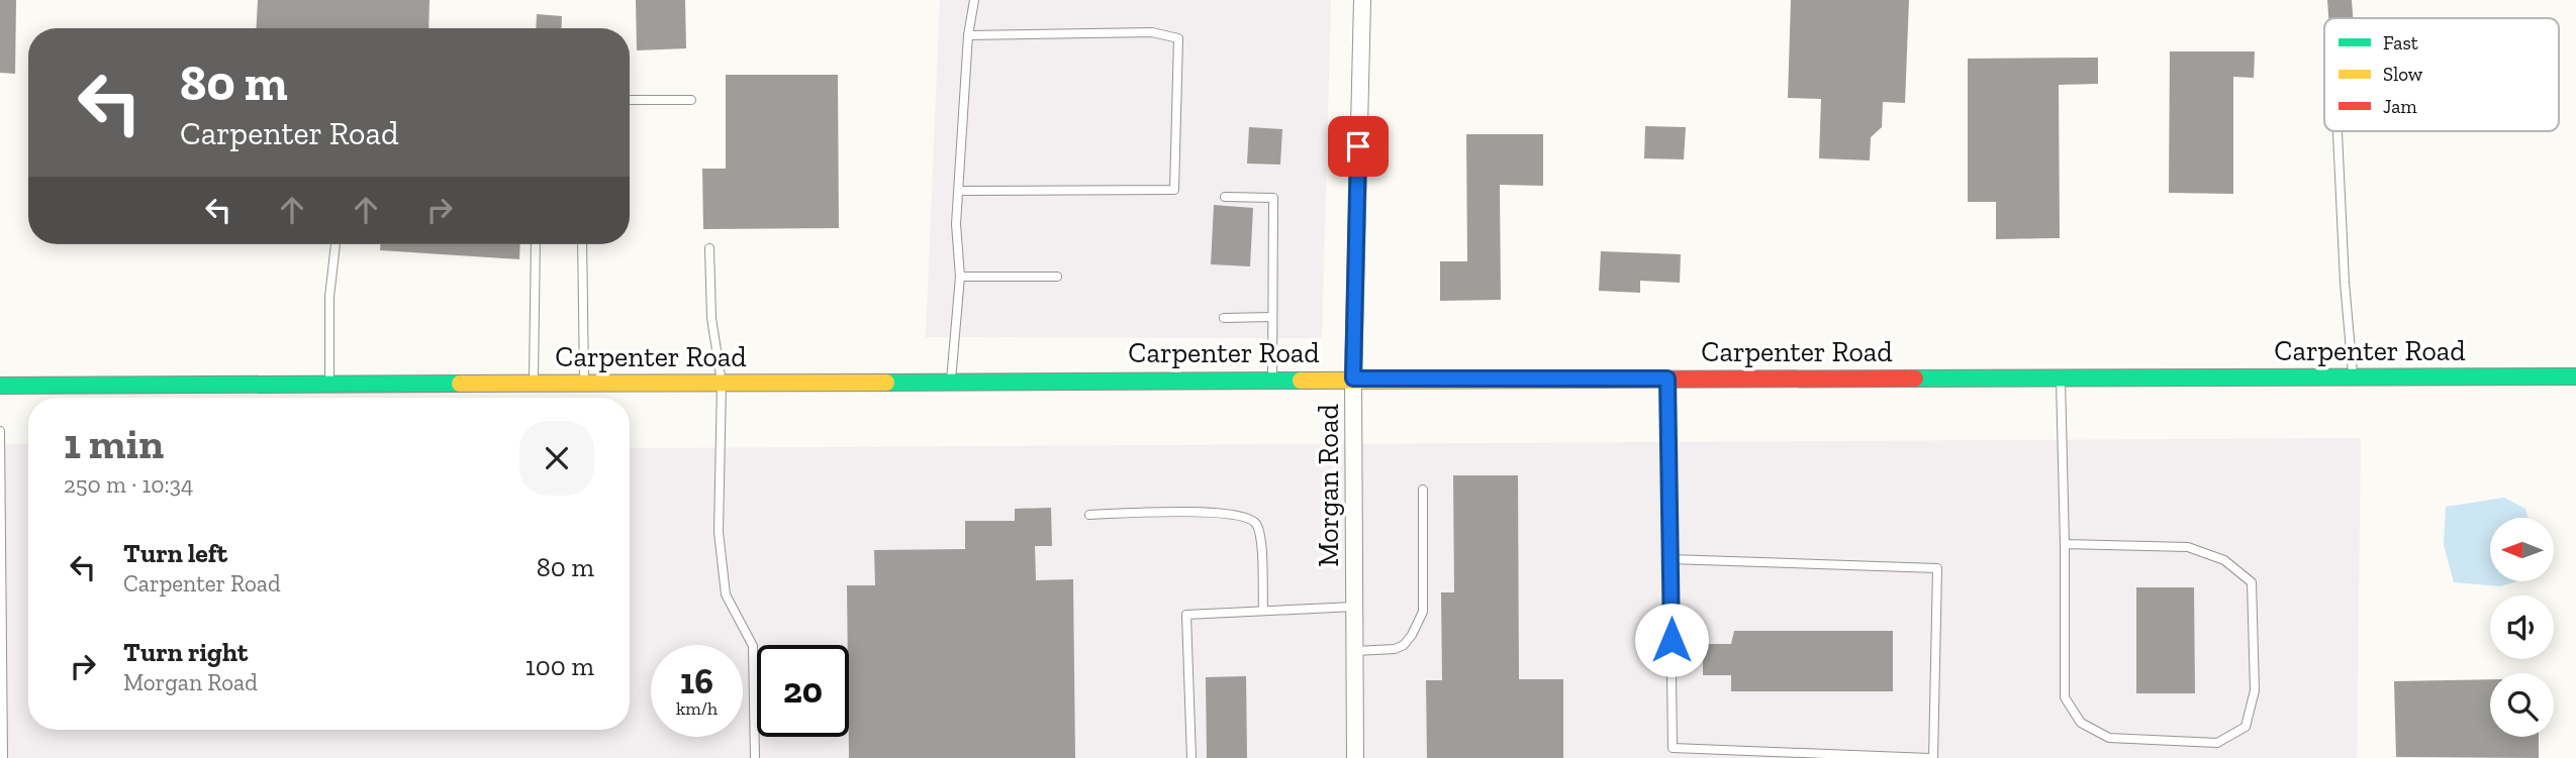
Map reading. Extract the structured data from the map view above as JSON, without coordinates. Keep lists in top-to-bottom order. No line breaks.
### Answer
{"streets":{"main road":["Carpenter Road"],"street":["Morgan Road"]},"crossings":[["Carpenter Road","Morgan Road"]],"legend":["Fast","Slow","Jam"],"north":"left","page":{"turn":["80 m","Carpenter Road"],"heading":["1 min","250 m · 10:34"],"list":[{"name":"Turn left","note":"Carpenter Road","value":"80 m"},{"name":"Turn right","note":"Morgan Road","value":"100 m"}],"speed":"16 km/h","limit":"20"}}
